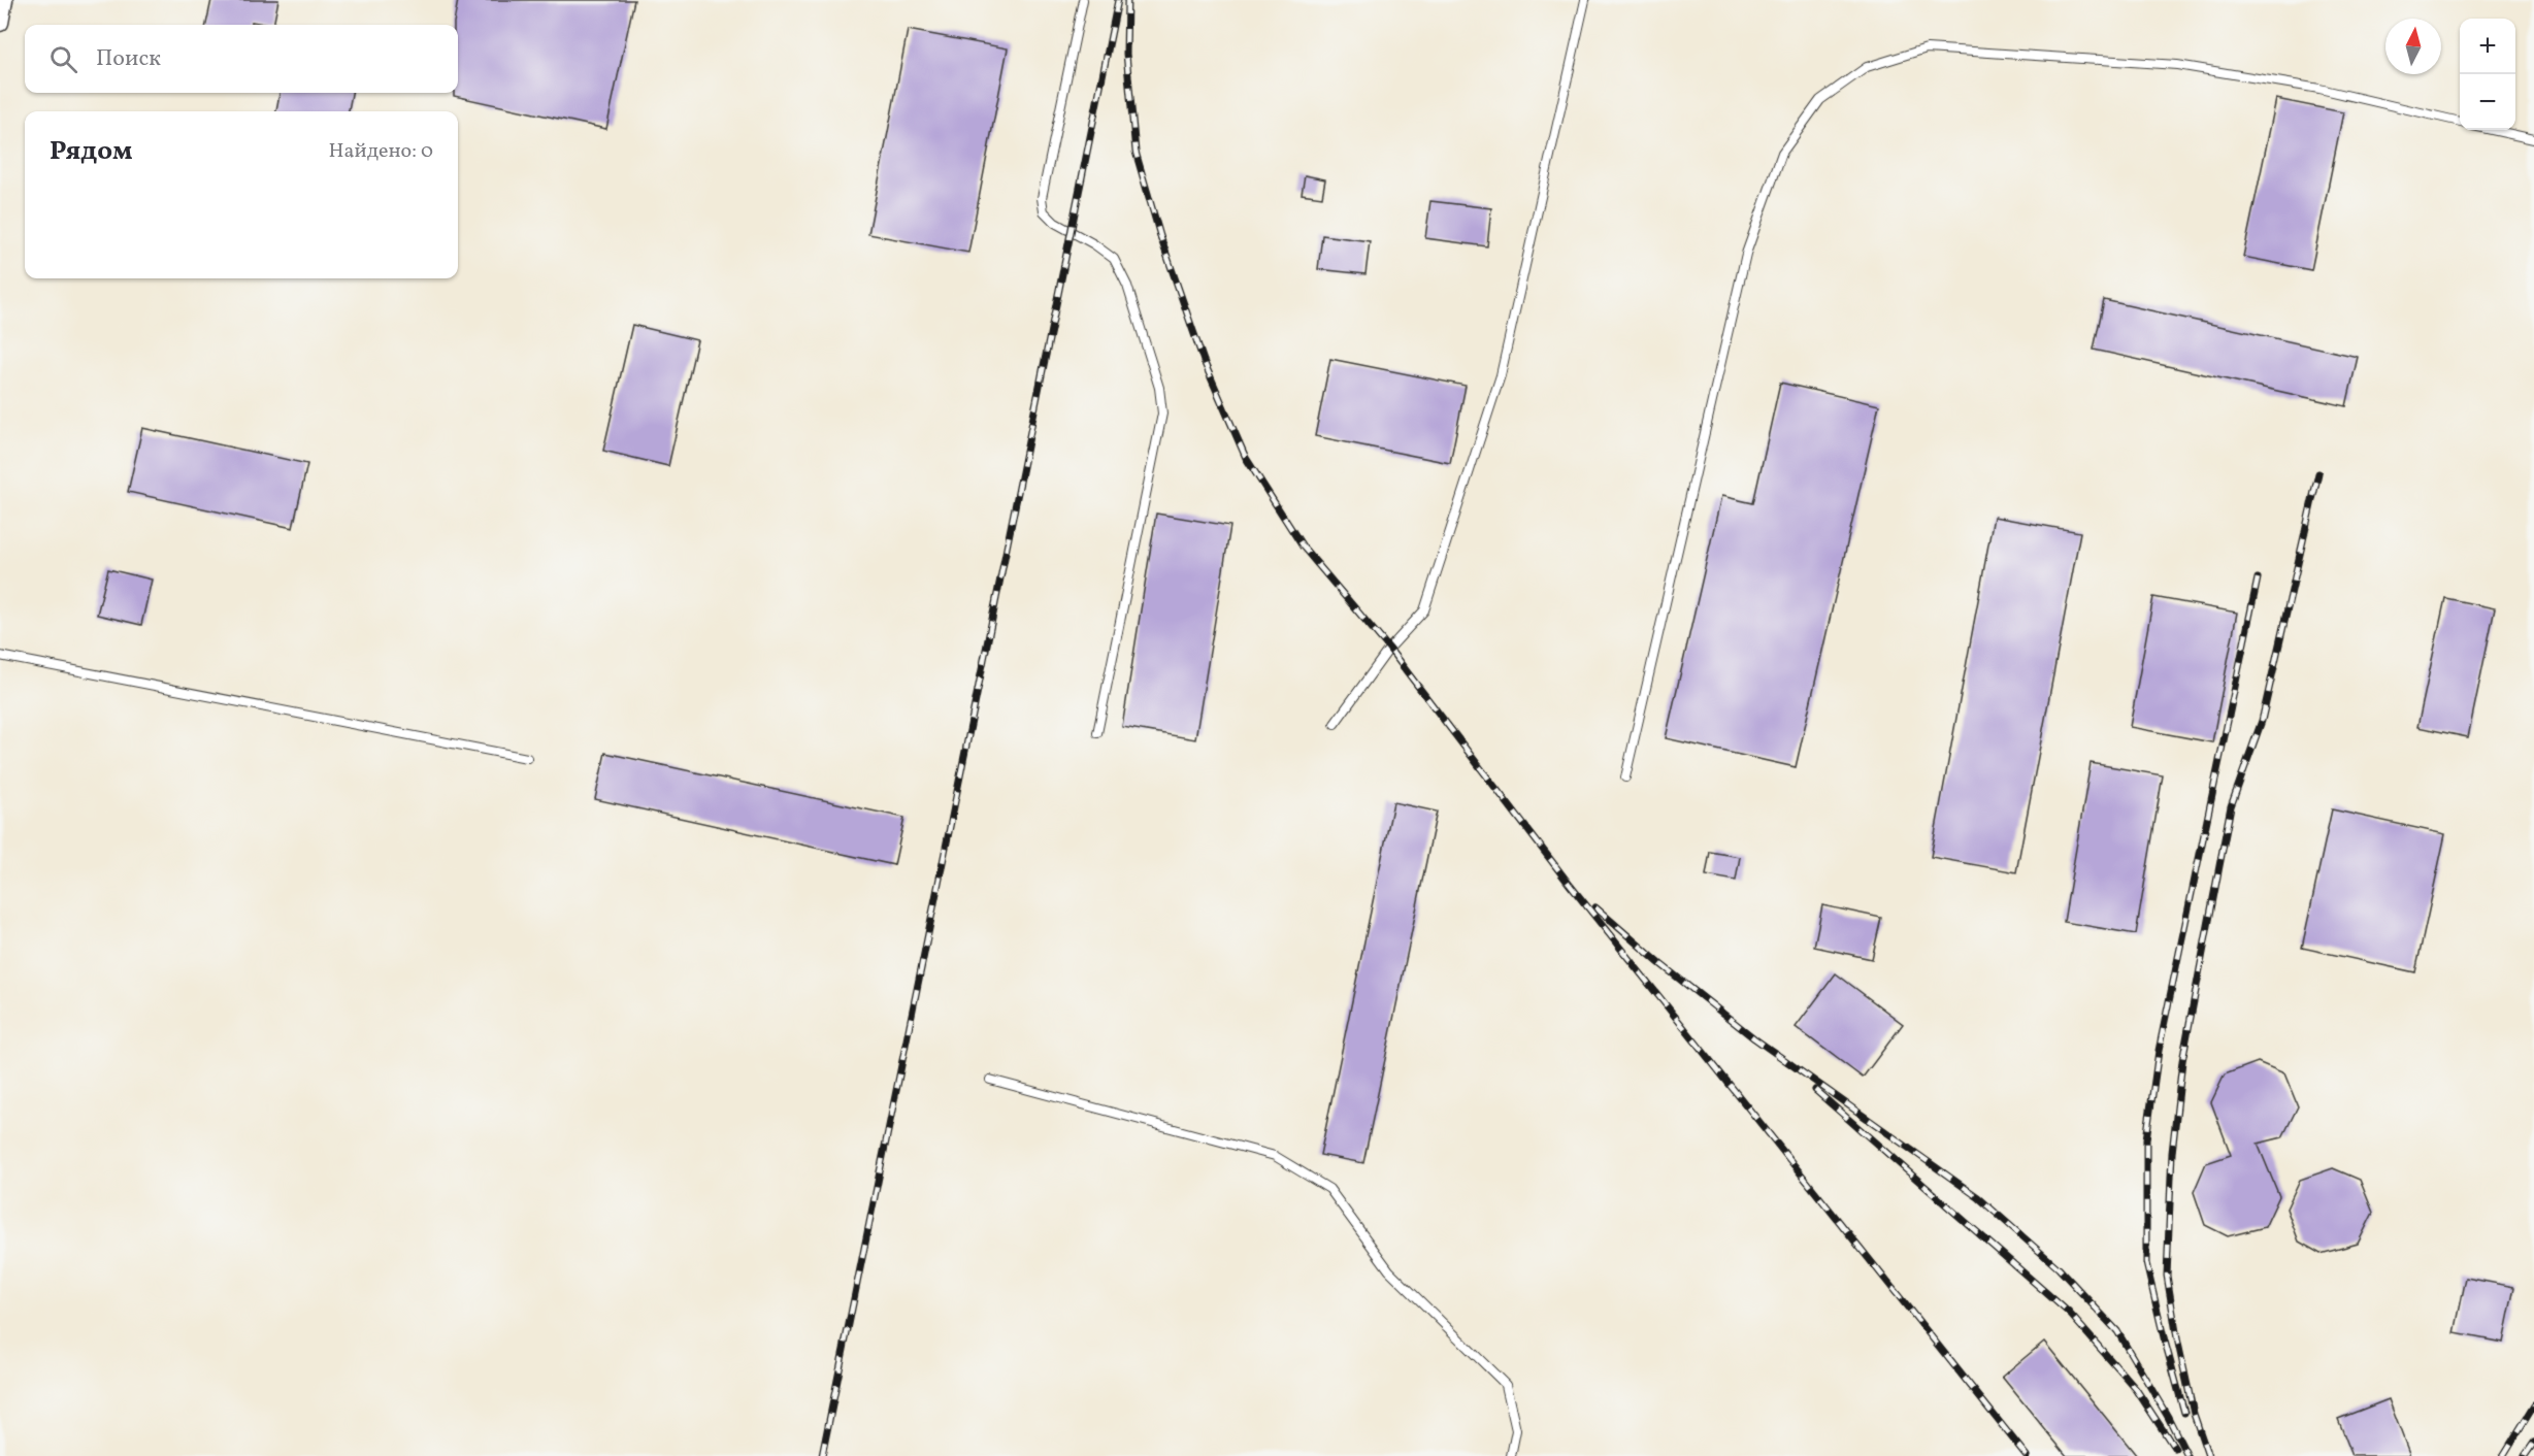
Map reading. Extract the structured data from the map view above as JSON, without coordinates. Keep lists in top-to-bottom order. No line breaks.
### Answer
{"north":"top","page":{"map_buttons":["+","−"],"search":"Поиск","heading":["Рядом","Найдено: 0"]}}
